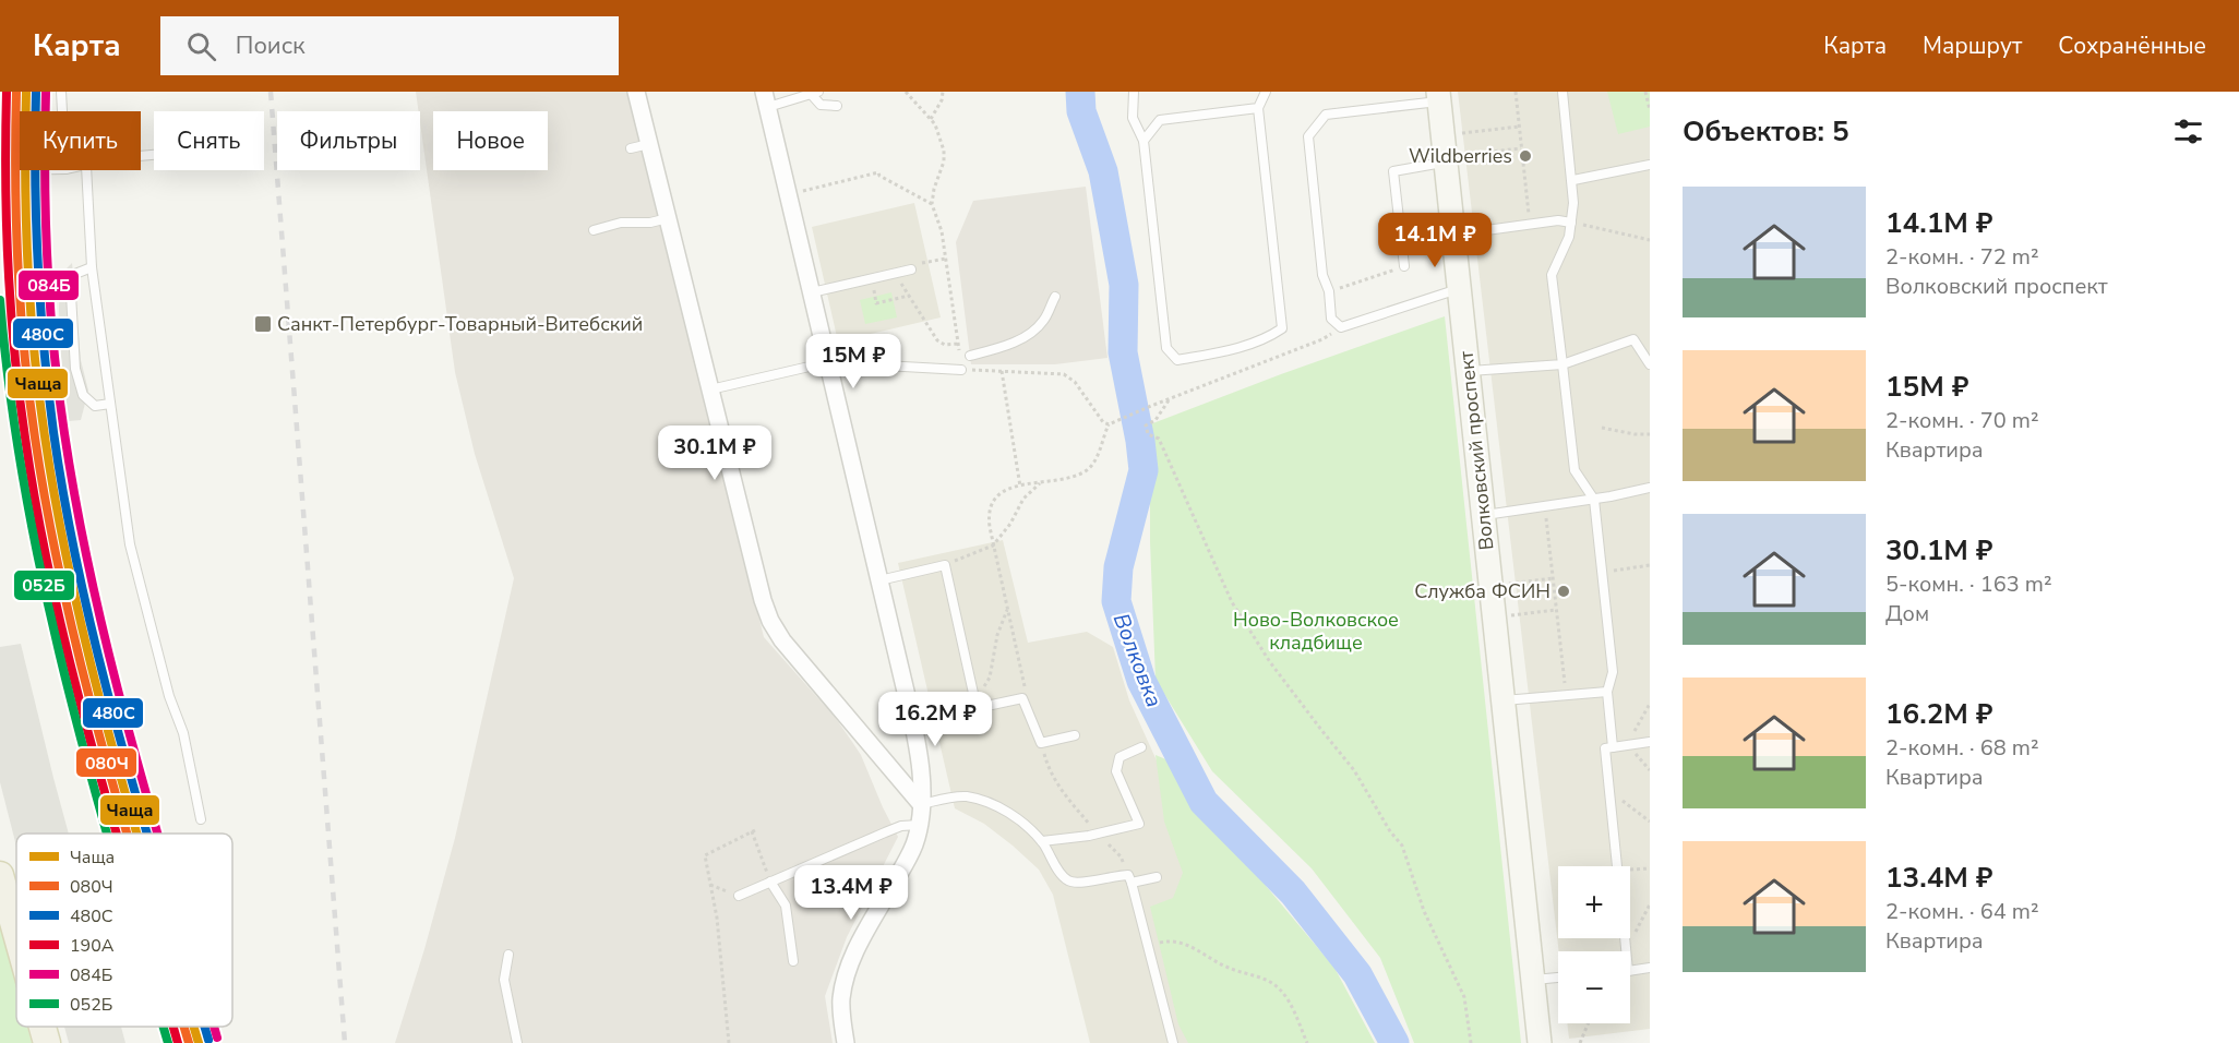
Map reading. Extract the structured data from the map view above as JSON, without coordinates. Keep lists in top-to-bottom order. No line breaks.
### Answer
{"streets":{"street":["Волковский проспект"]},"water":["Волковка"],"parks":["Ново-Волковское кладбище"],"places":{"other":["Wildberries","Служба ФСИН"],"transit":["Санкт-Петербург-Товарный-Витебский"]},"lines":["transit line Чаща","transit line 080Ч","transit line 480С","transit line 190А","transit line 084Б","transit line 052Б"],"legend":["Чаща","080Ч","480С","190А","084Б","052Б"],"page":{"header":"Карта","search":"Поиск","nav":["Карта","Маршрут","Сохранённые"],"heading":"Объектов: 5","chip":["Купить","Снять","Фильтры","Новое"],"list":[{"name":"14.1M ₽","note":"2-комн. · 72 m² · Волковский проспект"},{"name":"15M ₽","note":"2-комн. · 70 m² · Квартира"},{"name":"30.1M ₽","note":"5-комн. · 163 m² · Дом"},{"name":"16.2M ₽","note":"2-комн. · 68 m² · Квартира"},{"name":"13.4M ₽","note":"2-комн. · 64 m² · Квартира"}],"price":["14.1M ₽","15M ₽","30.1M ₽","16.2M ₽","13.4M ₽"],"map_buttons":["+","−"]}}
